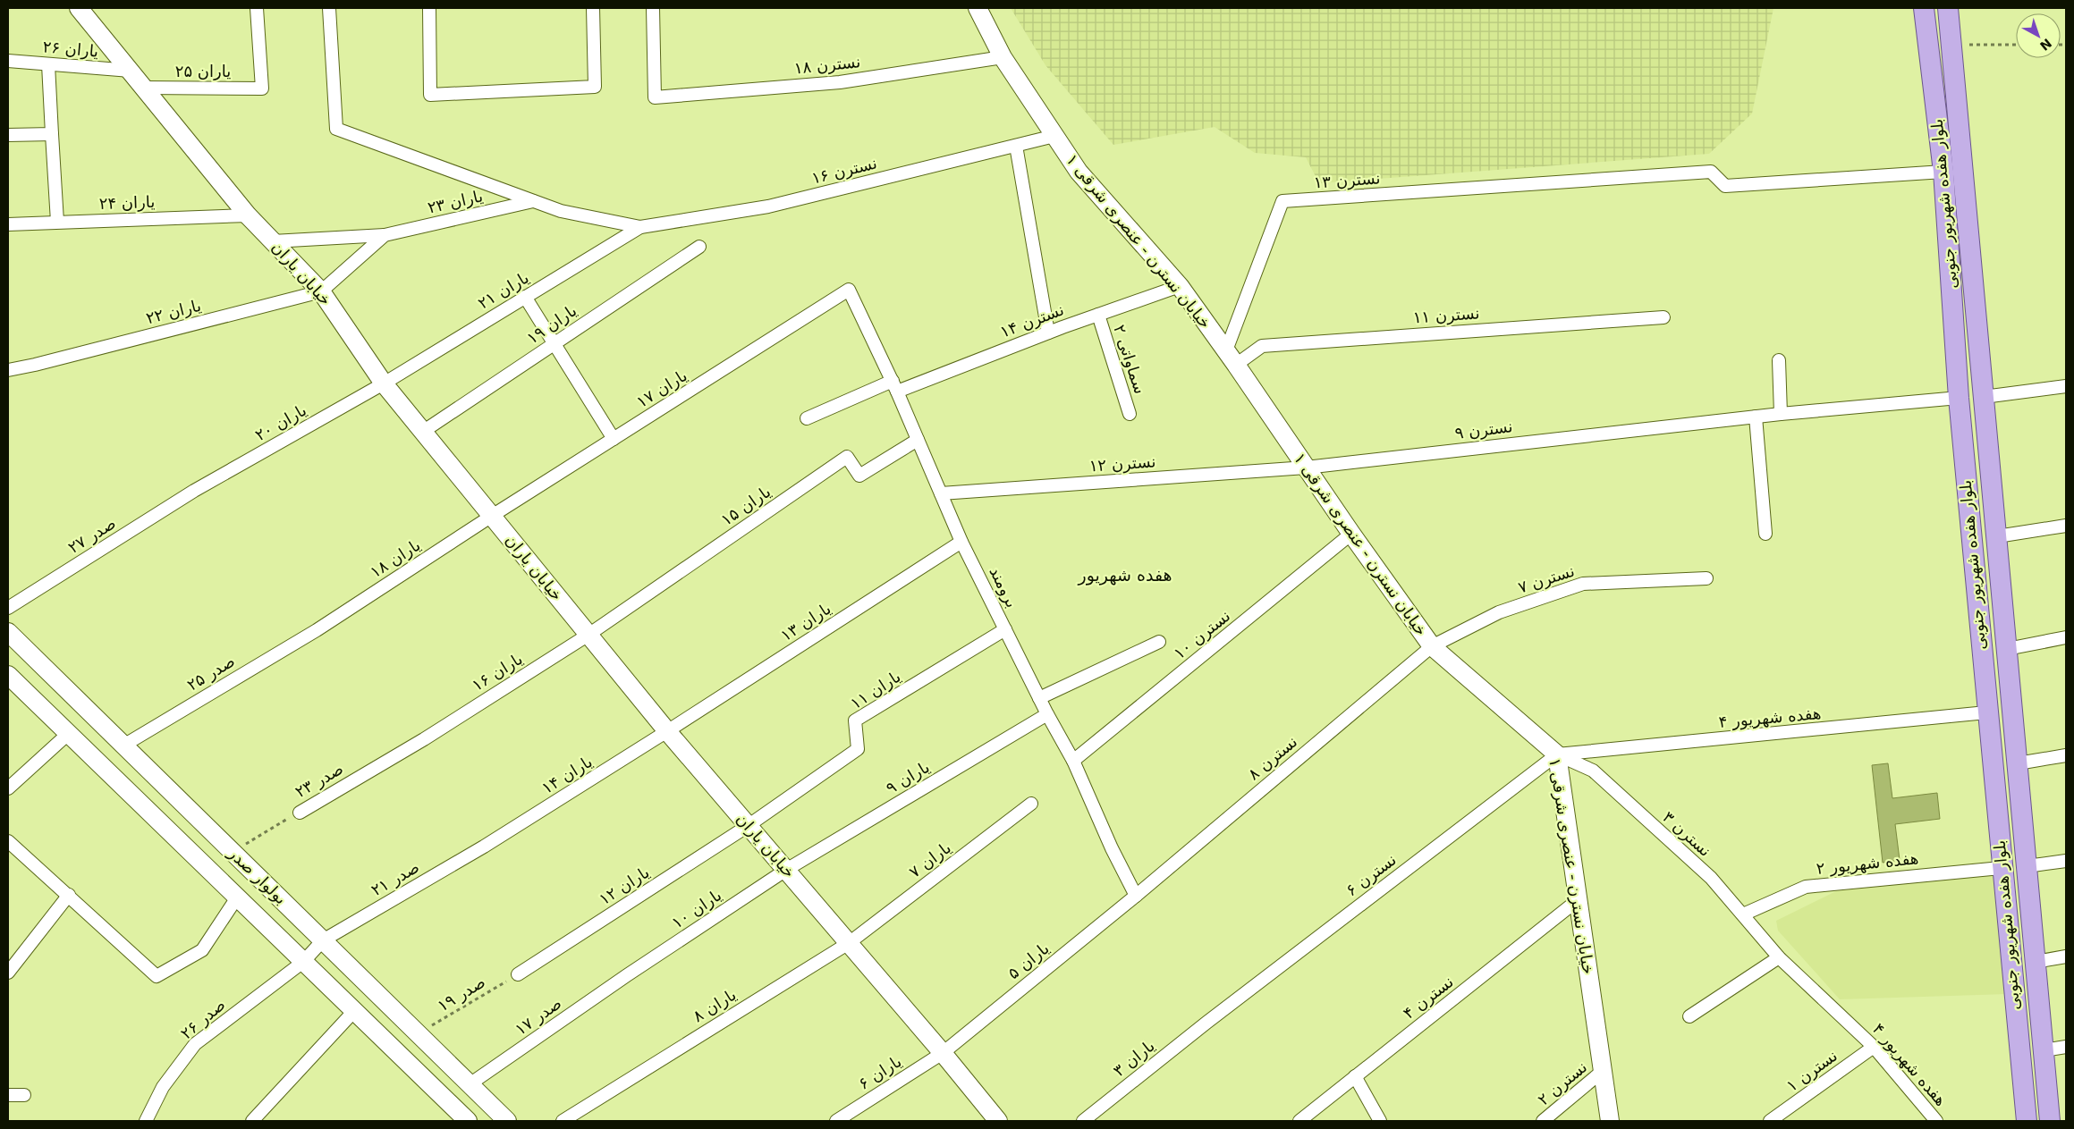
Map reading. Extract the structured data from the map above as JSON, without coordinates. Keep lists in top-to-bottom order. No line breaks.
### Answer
{"streets":{"main road":["بلوار هفده شهریور جنوبی"],"street":["یاران ۲۶","نسترن ۱۸","یاران ۲۵","نسترن ۱۶","نسترن ۱۳","یاران ۲۳","یاران ۲۴","خیابان نسترن - عنصری شرقی ۱","خیابان یاران","یاران ۲۱","یاران ۲۲","نسترن ۱۱","نسترن ۱۴","یاران ۱۹","سماواتی ۲","یاران ۱۷","یاران ۲۰","نسترن ۹","نسترن ۱۲","یاران ۱۵","صدر ۲۷","یاران ۱۸","نسترن ۷","برومند","یاران ۱۳","نسترن ۱۰","یاران ۱۶","صدر ۲۵","یاران ۱۱","هفده شهریور ۴","نسترن ۸","یاران ۱۴","یاران ۹","صدر ۲۳","نسترن ۳","یاران ۷","هفده شهریور ۲","نسترن ۶","بولوار صدر","صدر ۲۱","یاران ۱۲","یاران ۱۰","یاران ۵","نسترن ۴","یاران ۸","صدر ۱۷","صدر ۲۶","یاران ۳","نسترن ۱","یاران ۶","نسترن ۲"],"path":["صدر ۱۹"]},"crossings":[["یاران ۲۶","خیابان یاران"],["نسترن ۱۸","خیابان نسترن - عنصری شرقی ۱"],["یاران ۲۵","خیابان یاران"],["نسترن ۱۶","خیابان نسترن - عنصری شرقی ۱"],["نسترن ۱۶","یاران ۲۱"],["نسترن ۱۳","بلوار هفده شهریور جنوبی"],["نسترن ۱۳","خیابان نسترن - عنصری شرقی ۱"],["نسترن ۱۳","نسترن ۱۱"],["یاران ۲۳","خیابان یاران"],["یاران ۲۳","یاران ۲۲"],["یاران ۲۴","خیابان یاران"],["بلوار هفده شهریور جنوبی","نسترن ۹"],["بلوار هفده شهریور جنوبی","هفده شهریور ۴"],["بلوار هفده شهریور جنوبی","هفده شهریور ۲"],["خیابان نسترن - عنصری شرقی ۱","نسترن ۱۱"],["خیابان نسترن - عنصری شرقی ۱","نسترن ۱۴"],["خیابان نسترن - عنصری شرقی ۱","نسترن ۹"],["خیابان نسترن - عنصری شرقی ۱","نسترن ۱۲"],["خیابان نسترن - عنصری شرقی ۱","نسترن ۷"],["خیابان نسترن - عنصری شرقی ۱","نسترن ۱۰"],["خیابان نسترن - عنصری شرقی ۱","هفده شهریور ۴"],["خیابان نسترن - عنصری شرقی ۱","نسترن ۸"],["خیابان نسترن - عنصری شرقی ۱","نسترن ۳"],["خیابان نسترن - عنصری شرقی ۱","نسترن ۶"],["خیابان نسترن - عنصری شرقی ۱","نسترن ۴"],["خیابان نسترن - عنصری شرقی ۱","نسترن ۲"],["خیابان یاران","یاران ۲۱"],["خیابان یاران","یاران ۲۲"],["خیابان یاران","یاران ۱۹"],["خیابان یاران","یاران ۱۷"],["خیابان یاران","یاران ۲۰"],["خیابان یاران","یاران ۱۵"],["خیابان یاران","یاران ۱۸"],["خیابان یاران","یاران ۱۳"],["خیابان یاران","یاران ۱۶"],["خیابان یاران","یاران ۱۱"],["خیابان یاران","یاران ۱۴"],["خیابان یاران","یاران ۹"],["خیابان یاران","یاران ۷"],["خیابان یاران","یاران ۱۲"],["خیابان یاران","یاران ۱۰"],["خیابان یاران","یاران ۵"],["خیابان یاران","یاران ۸"],["خیابان یاران","یاران ۶"],["یاران ۲۱","یاران ۲۰"],["نسترن ۱۴","سماواتی ۲"],["نسترن ۱۴","برومند"],["یاران ۱۷","یاران ۱۸"],["یاران ۱۷","برومند"],["یاران ۲۰","صدر ۲۷"],["نسترن ۹","نسترن ۱۲"],["نسترن ۱۲","برومند"],["یاران ۱۵","برومند"],["یاران ۱۵","یاران ۱۶"],["یاران ۱۸","صدر ۲۵"],["نسترن ۷","نسترن ۸"],["برومند","یاران ۱۳"],["برومند","نسترن ۱۰"],["برومند","یاران ۱۱"],["برومند","نسترن ۸"],["برومند","یاران ۹"],["برومند","یاران ۵"],["یاران ۱۳","یاران ۱۴"],["یاران ۱۶","صدر ۲۳"],["صدر ۲۵","بولوار صدر"],["یاران ۱۱","یاران ۱۲"],["هفده شهریور ۴","نسترن ۳"],["هفده شهریور ۴","نسترن ۶"],["هفده شهریور ۴","نسترن ۱"],["نسترن ۸","یاران ۵"],["یاران ۱۴","صدر ۲۱"],["یاران ۹","یاران ۱۰"],["صدر ۲۳","بولوار صدر"],["نسترن ۳","هفده شهریور ۲"],["نسترن ۳","نسترن ۶"],["یاران ۷","یاران ۸"],["نسترن ۶","یاران ۳"],["بولوار صدر","صدر ۲۱"],["بولوار صدر","صدر ۱۹"],["بولوار صدر","صدر ۱۷"],["بولوار صدر","صدر ۲۶"],["صدر ۲۱","صدر ۲۶"],["یاران ۱۲","صدر ۱۹"],["یاران ۱۰","صدر ۱۷"],["یاران ۵","یاران ۶"]],"districts":["هفده شهریور"],"north":"bottom right"}
